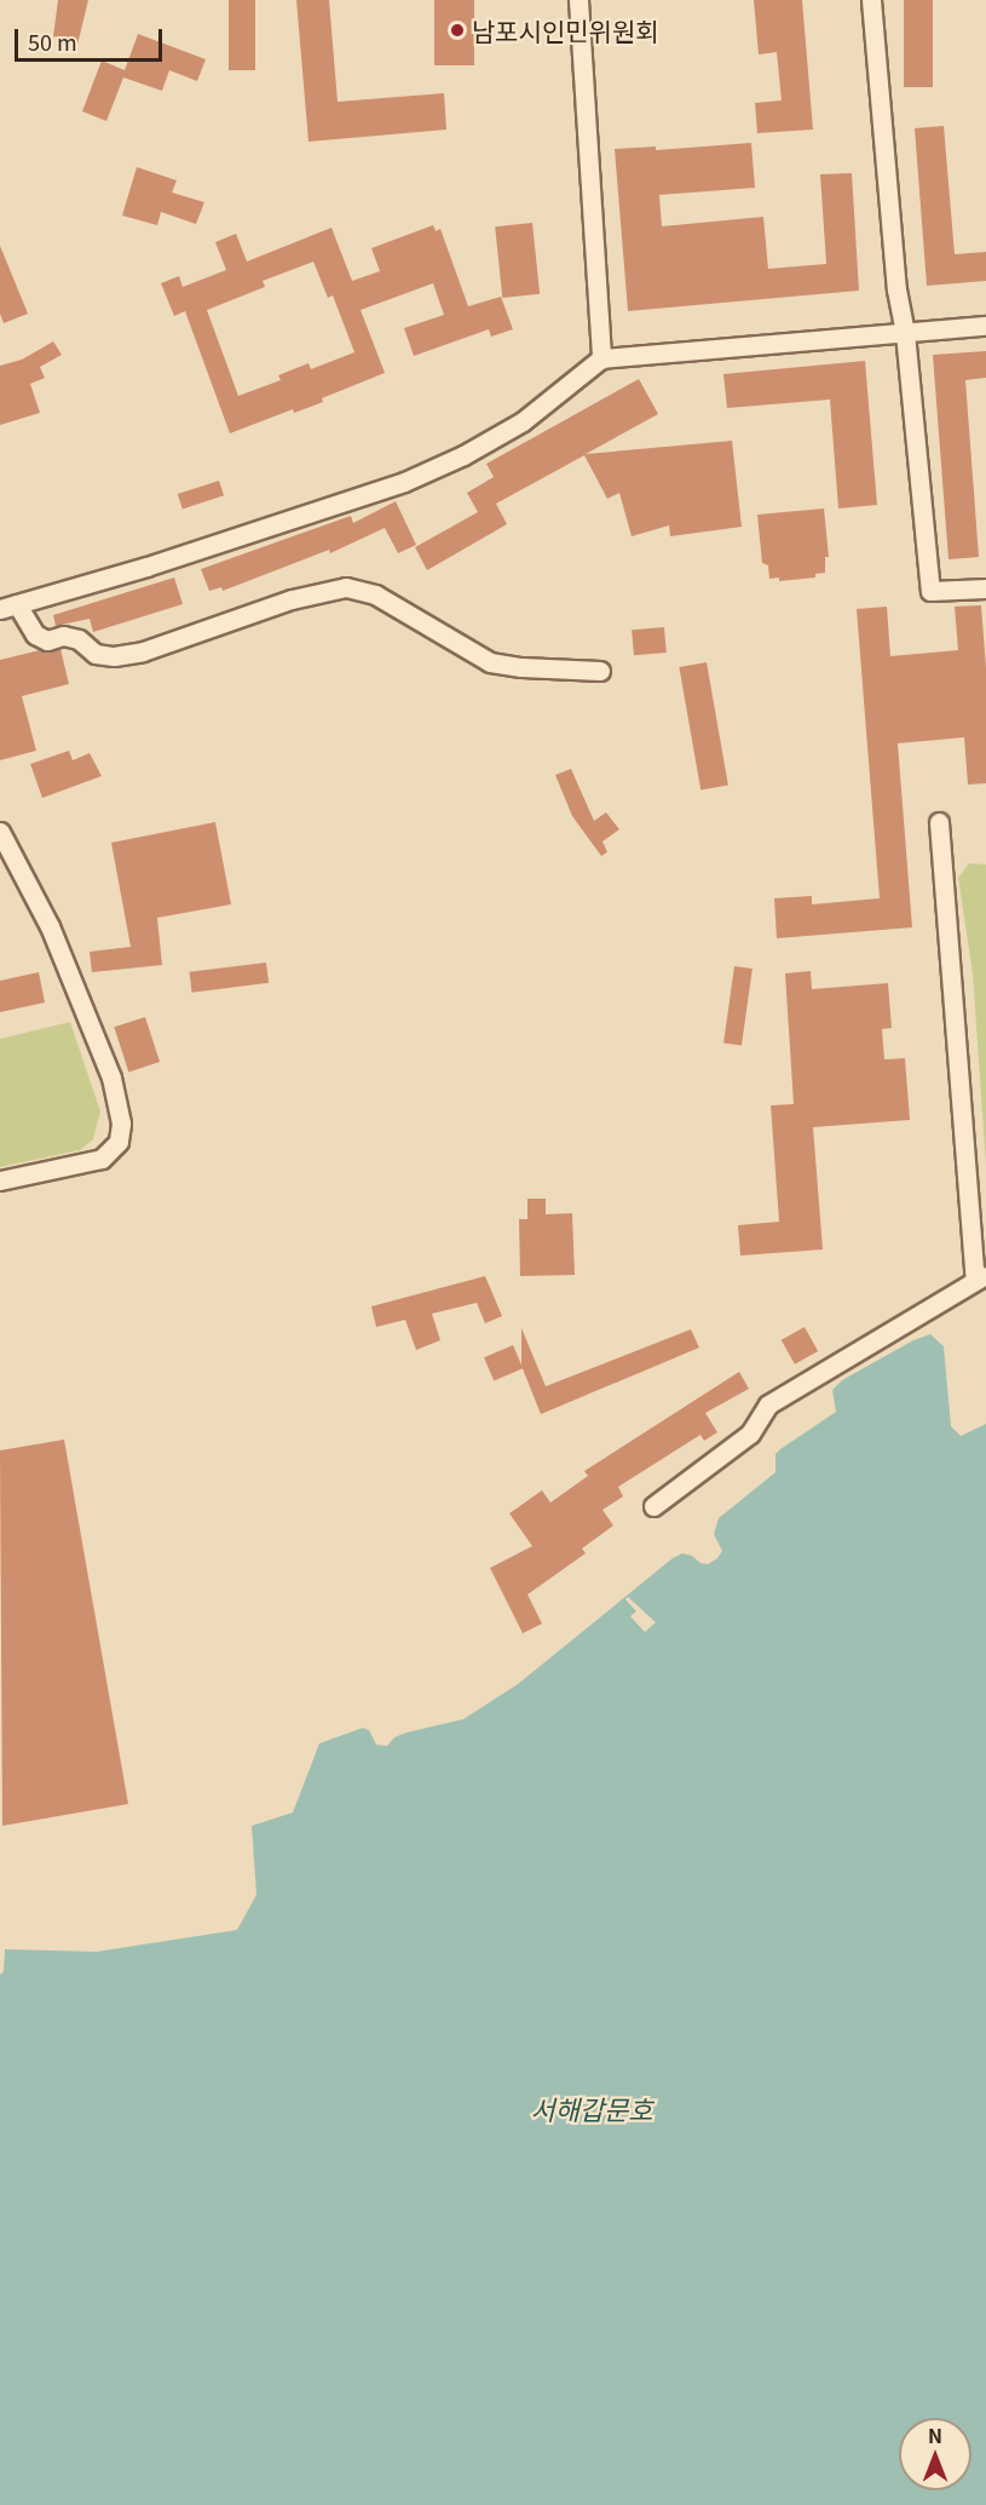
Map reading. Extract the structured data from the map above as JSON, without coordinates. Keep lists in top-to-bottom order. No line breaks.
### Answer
{"water":["서해갑문호"],"places":["남포시인민위원회"],"scale_bar":"50 m","north":"top"}
